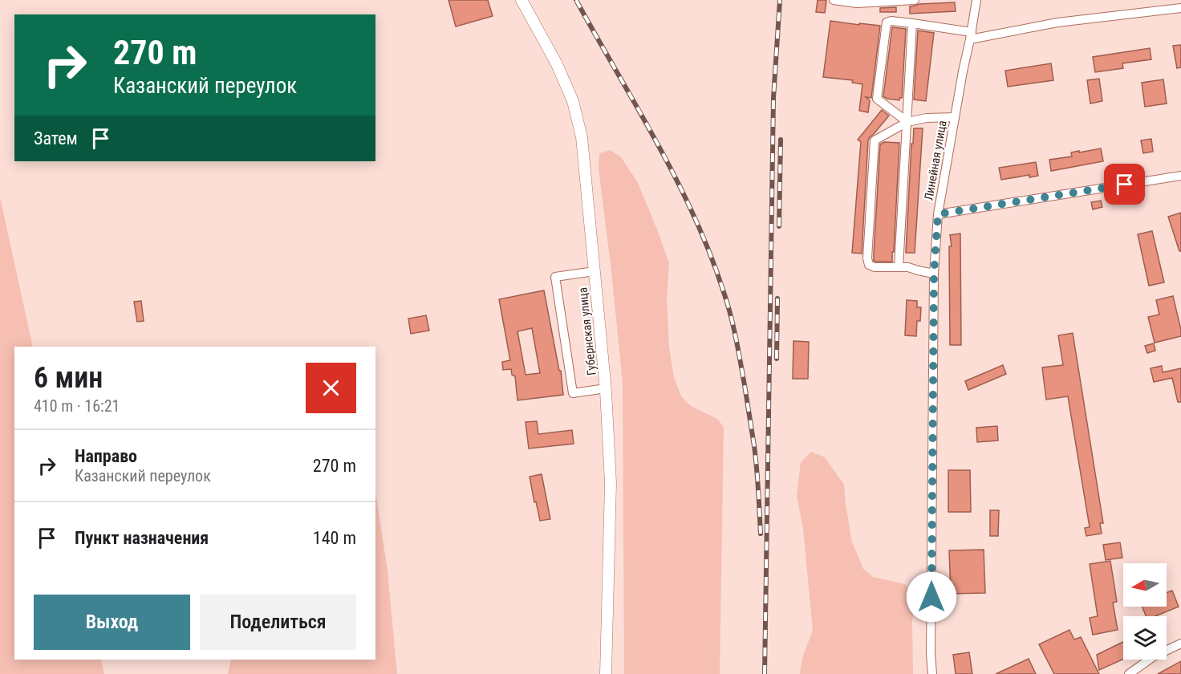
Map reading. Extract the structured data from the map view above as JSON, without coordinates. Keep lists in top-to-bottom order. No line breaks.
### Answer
{"streets":{"main road":["Губернская улица"],"street":["Линейная улица"]},"north":"left","page":{"turn":["270 m","Казанский переулок"],"then":"Затем","heading":["6 мин","410 m · 16:21"],"list":[{"name":"Направо","note":"Казанский переулок","value":"270 m"},{"name":"Пункт назначения","value":"140 m"}],"buttons":["Выход","Поделиться"]}}
